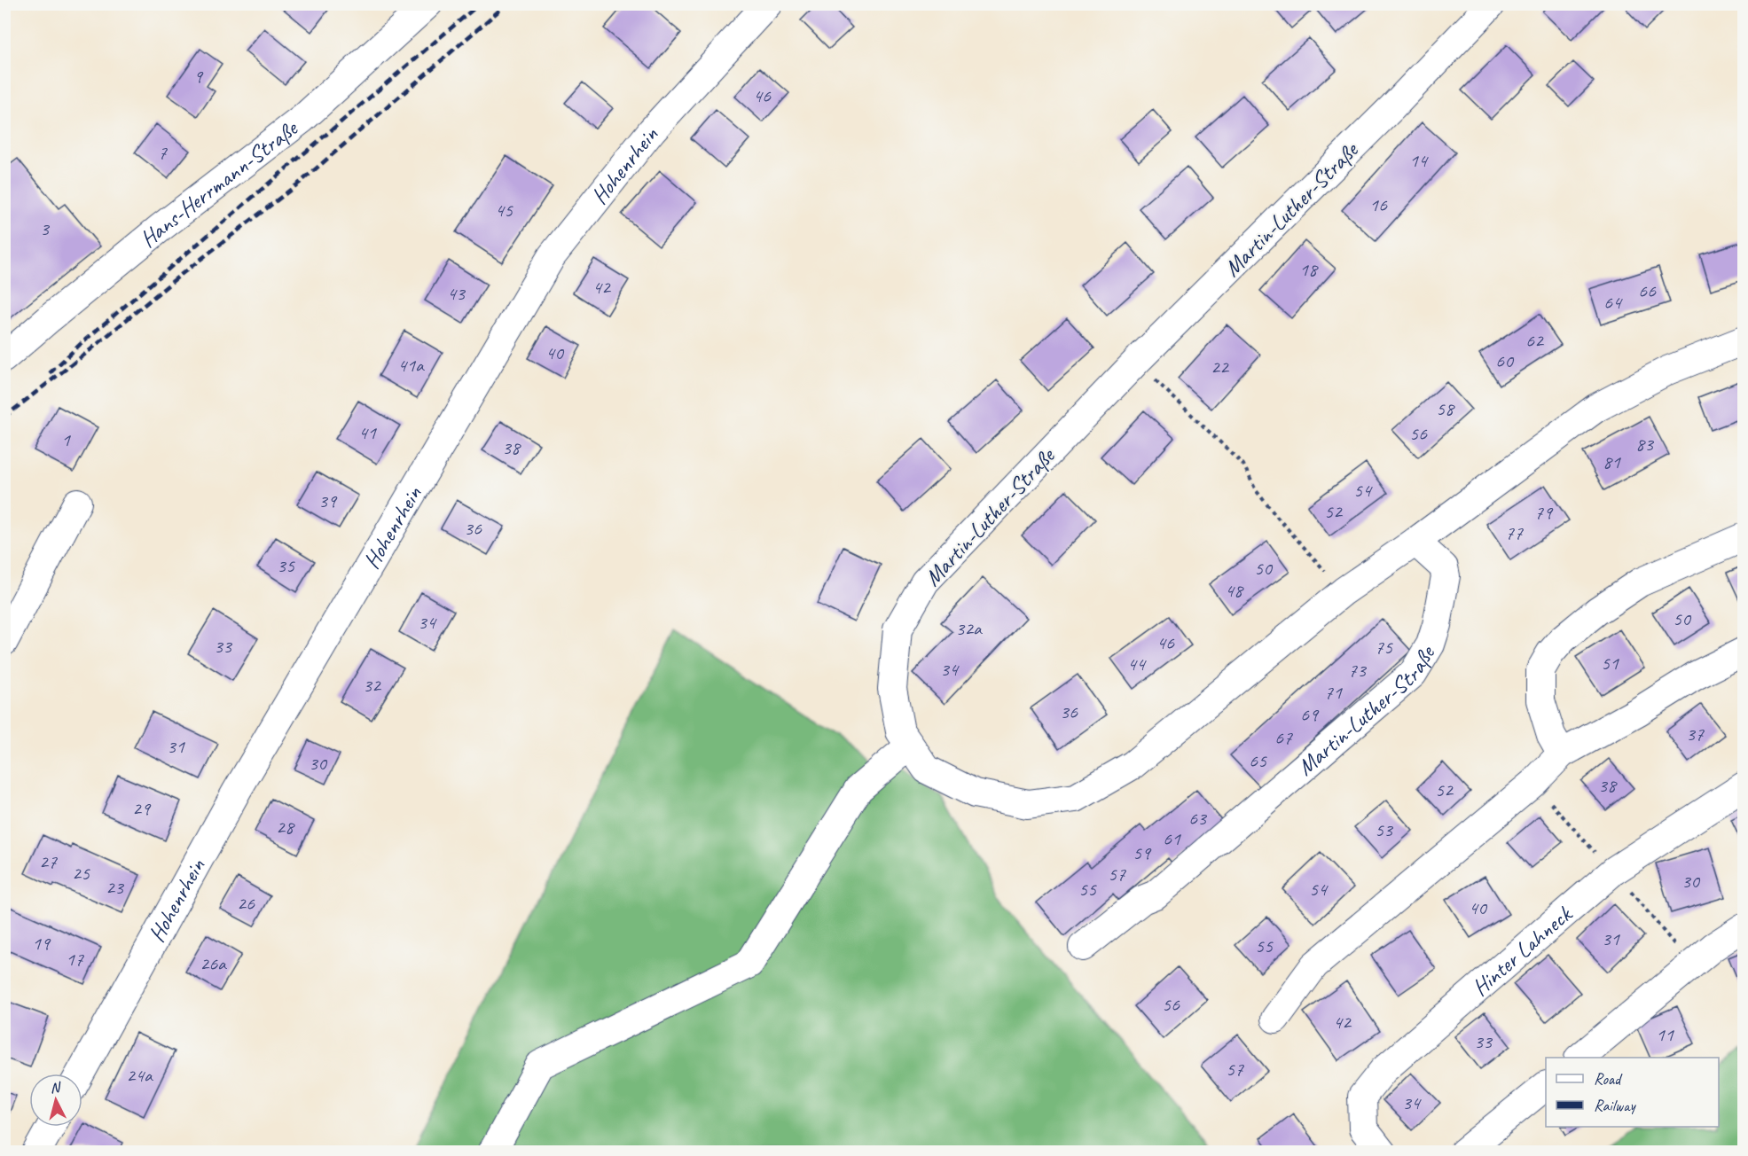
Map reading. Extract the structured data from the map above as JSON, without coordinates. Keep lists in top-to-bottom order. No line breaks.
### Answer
{"streets":{"street":["Hohenrhein","Hans-Herrmann-Straße","Martin-Luther-Straße","Hinter Lahneck"]},"house_numbers":["9","46","7","14","16","45","3","18","42","66","43","64","62","40","60","41a","22","58","41","56","1","83","38","81","54","39","52","79","36","77","35","50","48","50","34","32a","46","33","75","51","44","34","73","32","71","36","69","37","67","31","65","30","38","52","29","63","28","53","61","59","27","25","57","30","23","55","54","26","40","31","19","55","17","26a","56","42","11","33","57","24a","34"],"legend":["Road","Railway"],"north":"top"}
